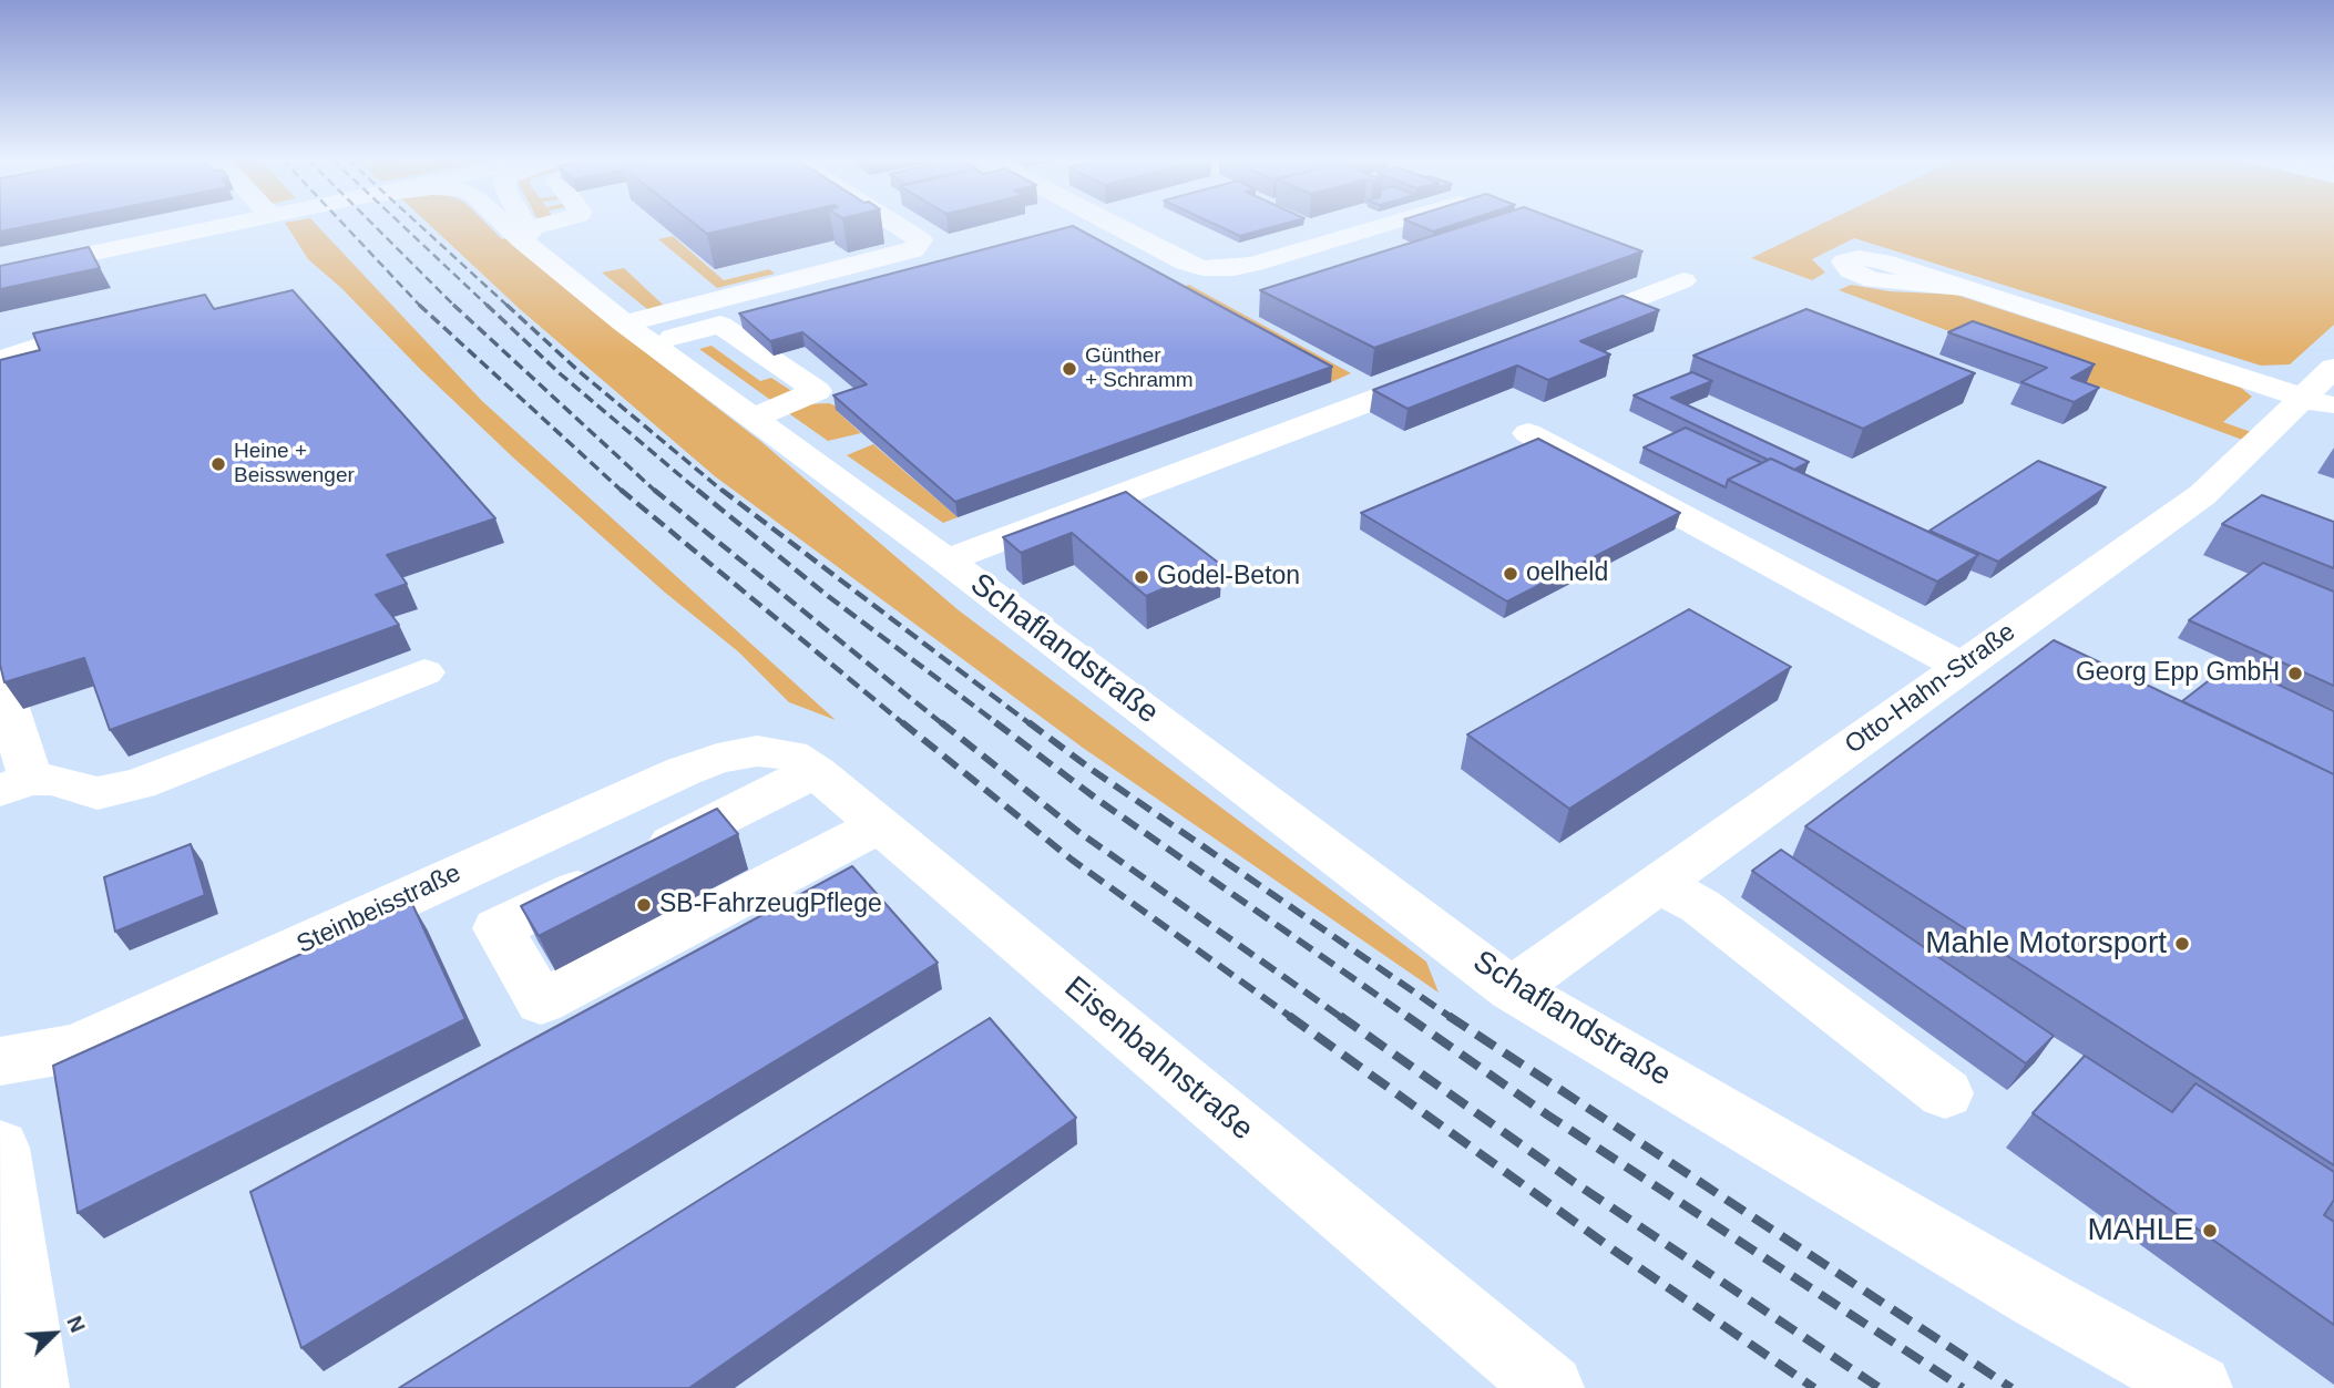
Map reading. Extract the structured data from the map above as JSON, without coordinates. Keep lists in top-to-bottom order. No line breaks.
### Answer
{"streets":{"street":["Schaflandstraße","Otto-Hahn-Straße","Steinbeisstraße","Eisenbahnstraße"]},"crossings":[["Schaflandstraße","Otto-Hahn-Straße"],["Steinbeisstraße","Eisenbahnstraße"]],"places":["Günther + Schramm","Heine + Beisswenger","oelheld","Godel-Beton","Georg Epp GmbH","SB-FahrzeugPflege","Mahle Motorsport","MAHLE"],"north":"top right"}
